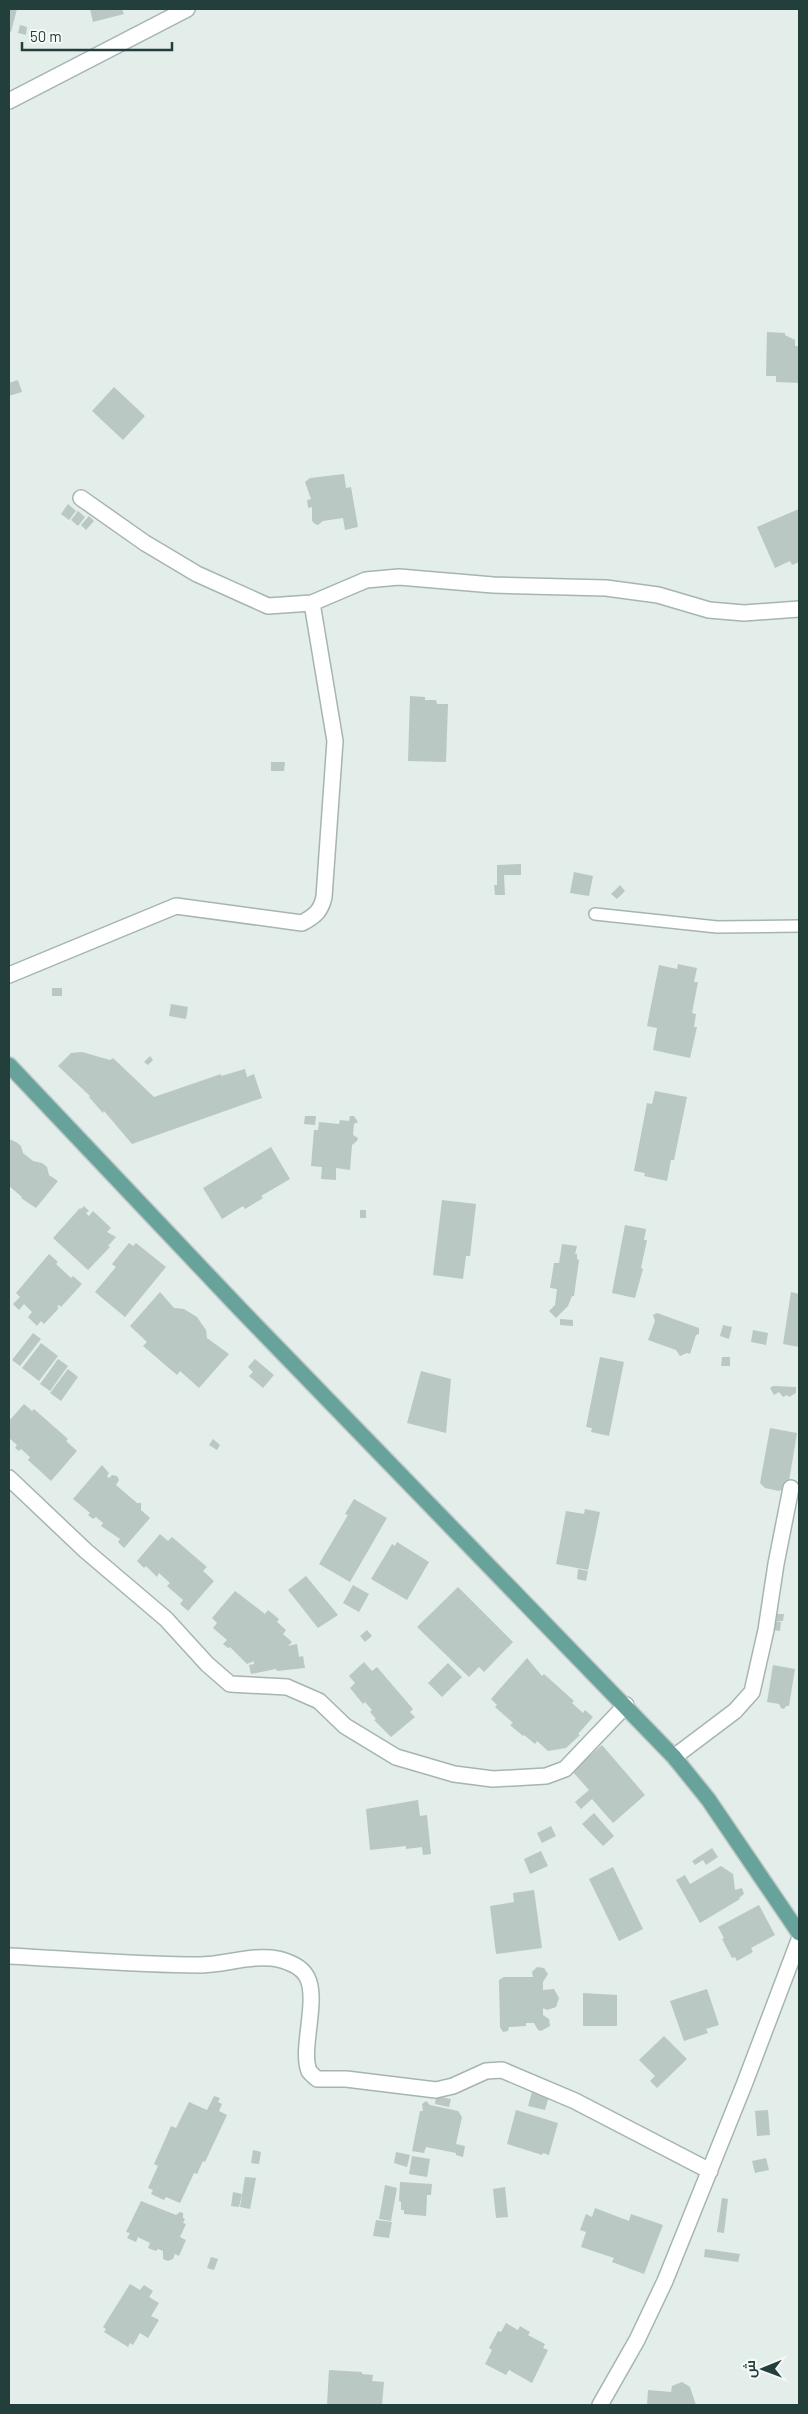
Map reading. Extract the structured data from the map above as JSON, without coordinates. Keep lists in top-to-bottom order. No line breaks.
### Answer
{"scale_bar":"50 m","north":"left"}
